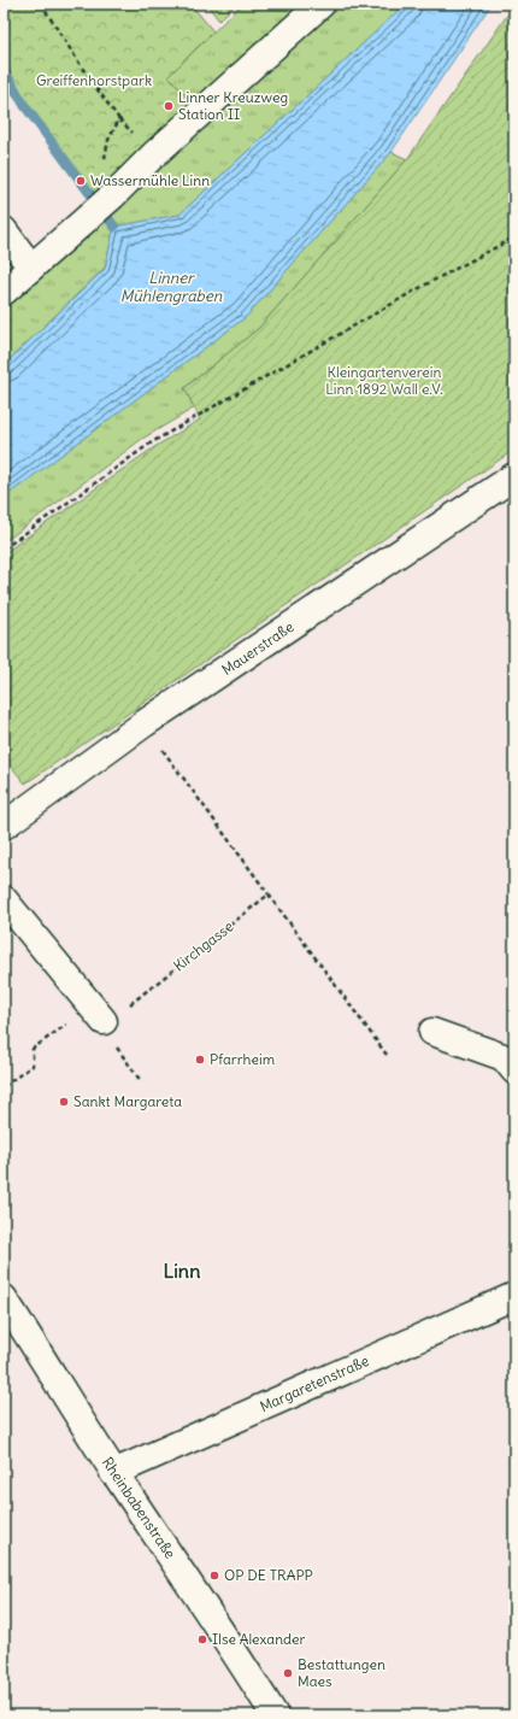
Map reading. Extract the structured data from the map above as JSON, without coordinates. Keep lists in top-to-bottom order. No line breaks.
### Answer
{"streets":{"street":["Mauerstraße","Margaretenstraße","Rheinbabenstraße"],"path":["Kirchgasse"]},"crossings":[["Margaretenstraße","Rheinbabenstraße"]],"districts":["Linn"],"water":["Linner Mühlengraben"],"parks":["Greiffenhorstpark","Kleingartenverein Linn 1892 Wall e.V."],"places":["Linner Kreuzweg Station II","Wassermühle Linn","Pfarrheim","Sankt Margareta","OP DE TRAPP","Ilse Alexander","Bestattungen Maes"]}
